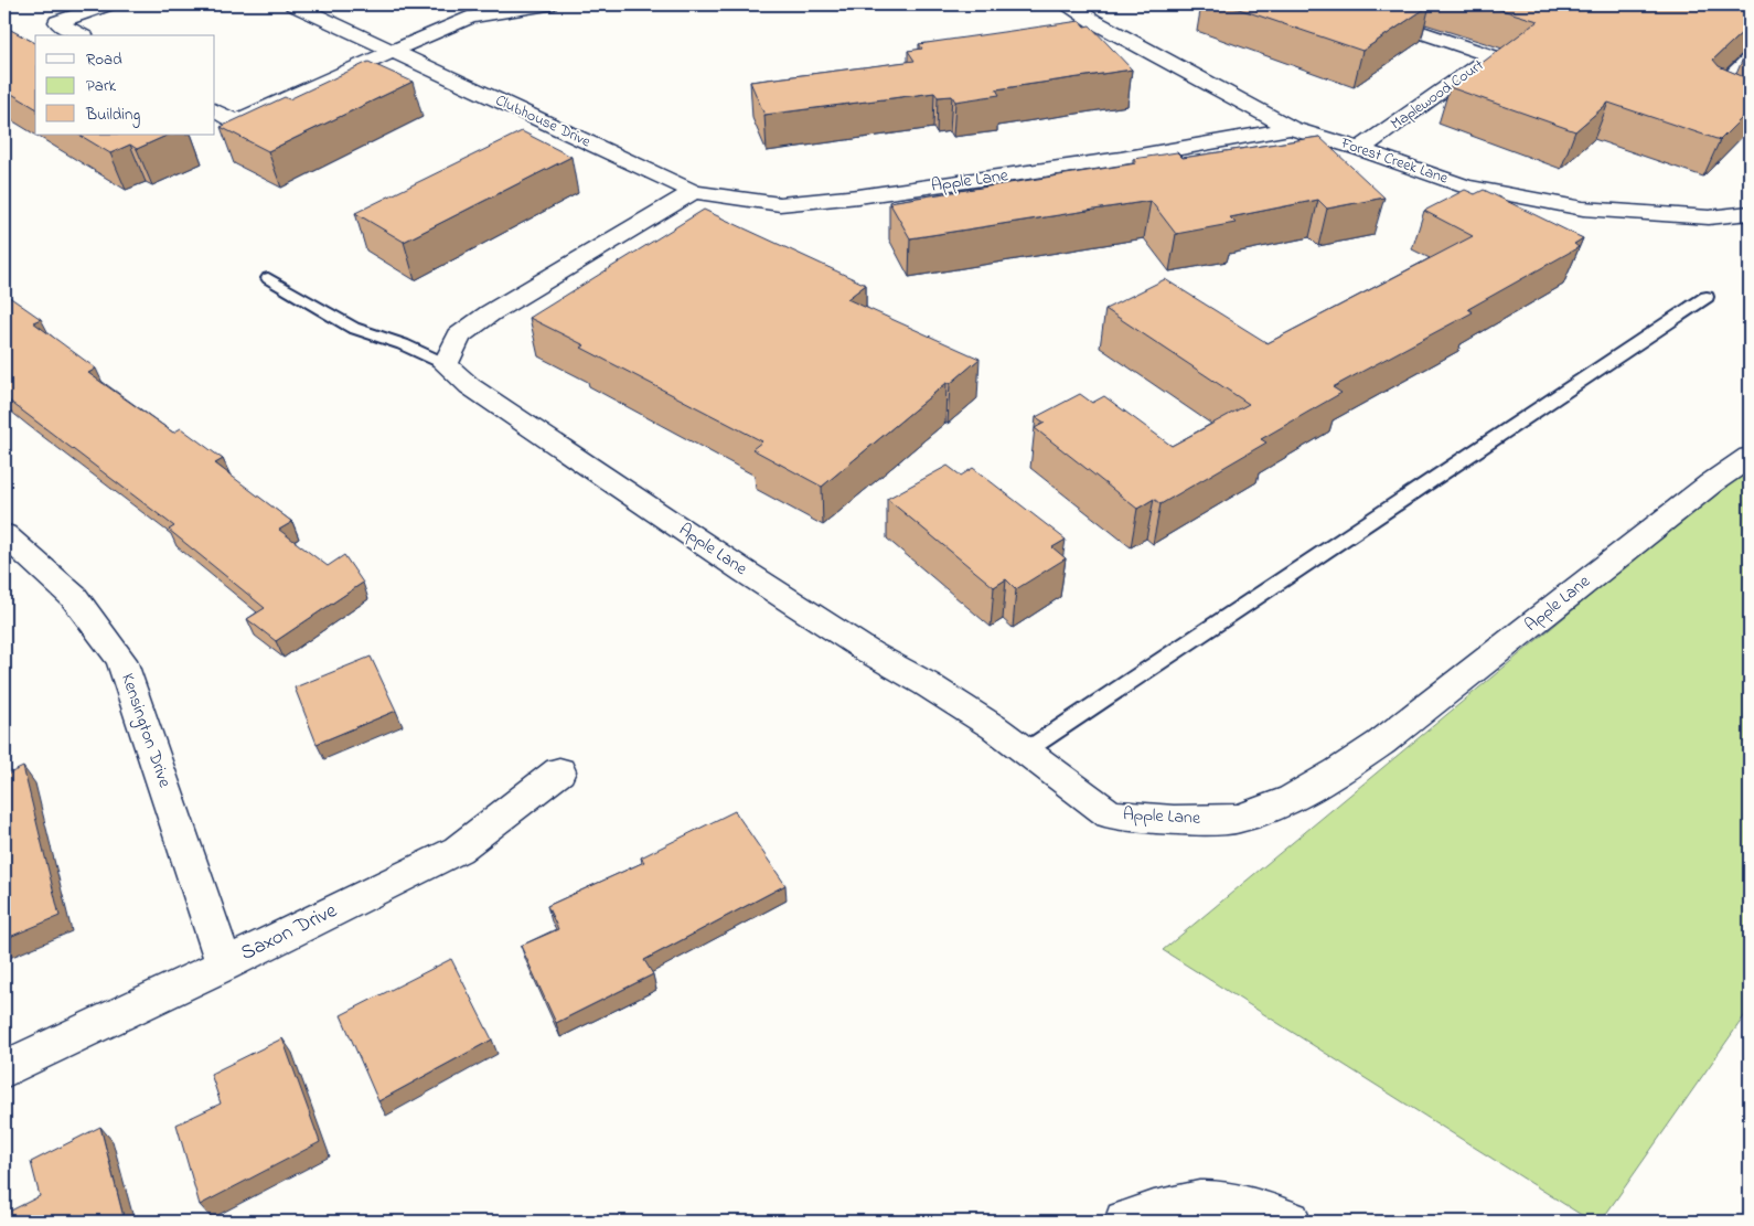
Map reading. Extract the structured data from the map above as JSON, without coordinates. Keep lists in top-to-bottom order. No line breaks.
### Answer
{"streets":{"street":["Maplewood Court","Clubhouse Drive","Forest Creek Lane","Apple Lane","Kensington Drive","Saxon Drive"]},"crossings":[["Maplewood Court","Forest Creek Lane"],["Clubhouse Drive","Apple Lane"],["Forest Creek Lane","Apple Lane"],["Kensington Drive","Saxon Drive"]],"legend":["Road","Park","Building"]}
